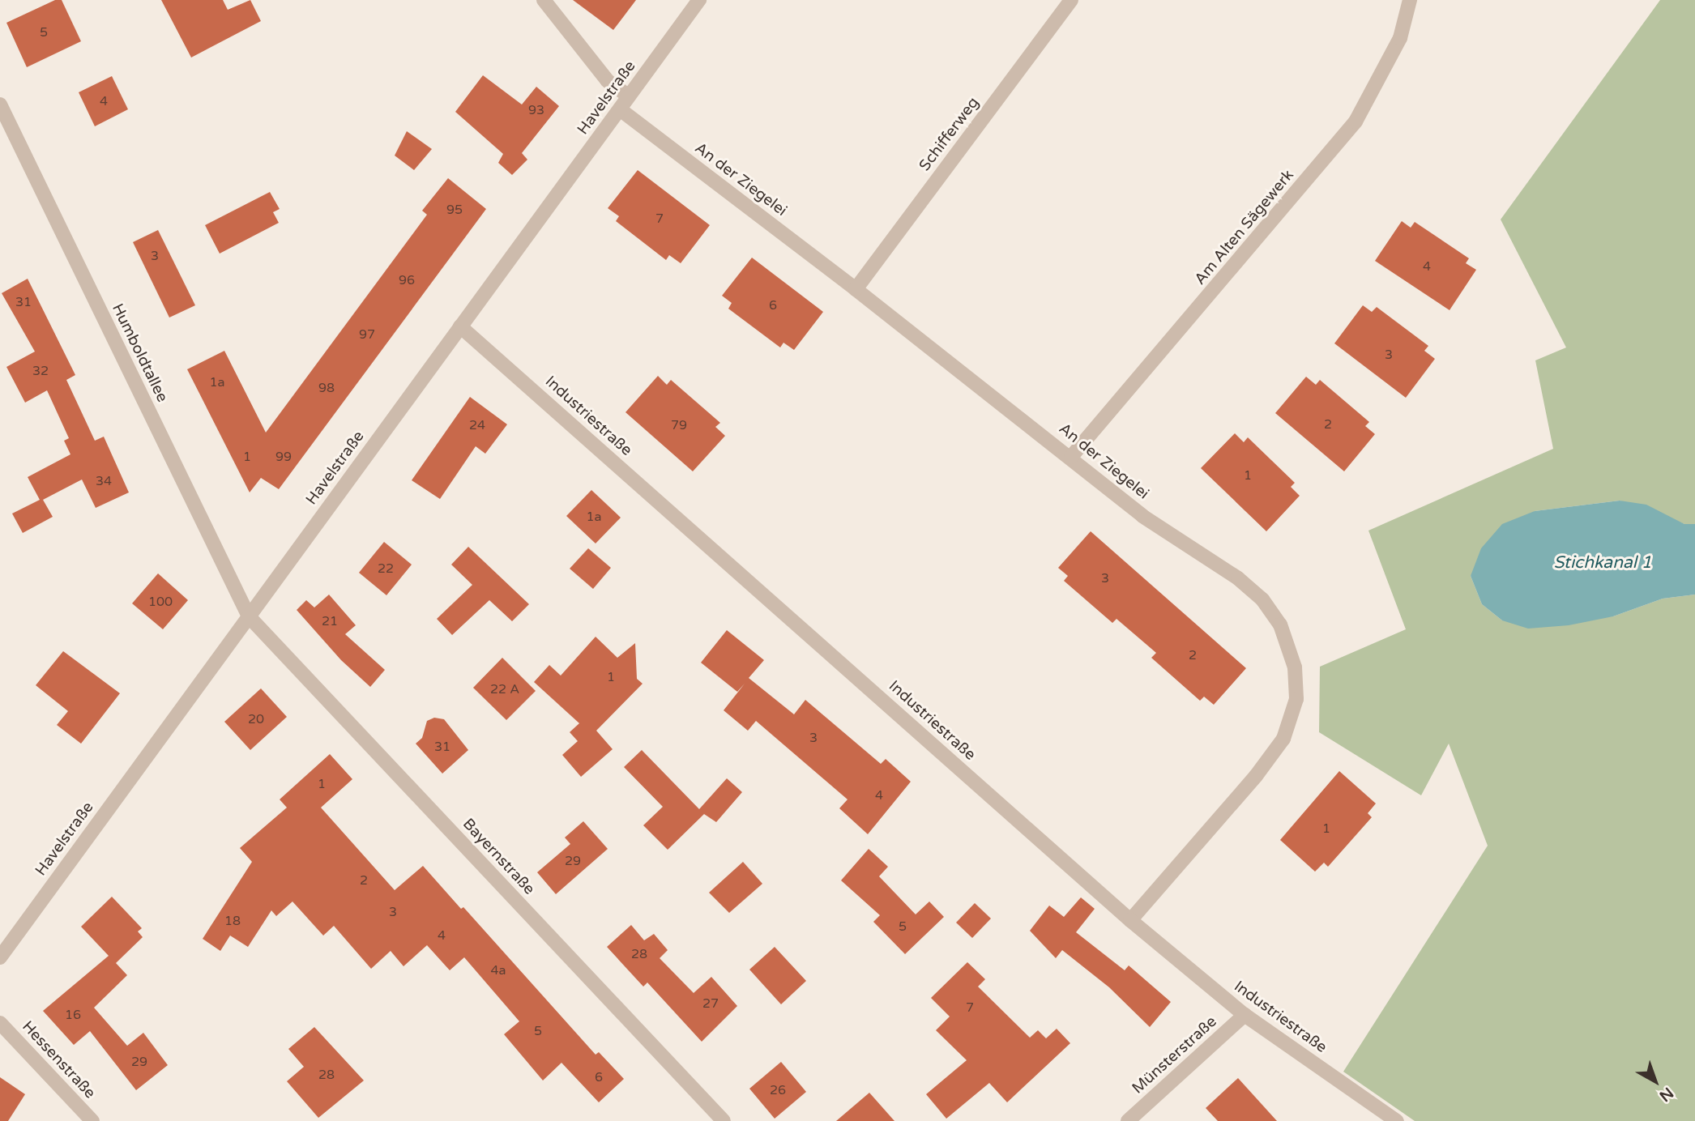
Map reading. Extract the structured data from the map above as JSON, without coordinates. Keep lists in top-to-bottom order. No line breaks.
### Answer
{"streets":{"street":["Havelstraße","Schifferweg","An der Ziegelei","Am Alten Sägewerk","Humboldtallee","Industriestraße","Bayernstraße","Münsterstraße","Hessenstraße"]},"crossings":[["Havelstraße","An der Ziegelei"],["Havelstraße","Humboldtallee"],["Havelstraße","Industriestraße"],["Havelstraße","Bayernstraße"],["Schifferweg","An der Ziegelei"],["An der Ziegelei","Am Alten Sägewerk"],["An der Ziegelei","Industriestraße"],["Humboldtallee","Bayernstraße"],["Industriestraße","Münsterstraße"]],"water":["Stichkanal 1"],"house_numbers":["5","4","93","95","7","3","4","96","31","6","97","3","32","1a","98","2","24","79","1","99","1","34","1a","22","3","100","21","2","1","22 A","20","3","31","1","4","1","29","2","3","18","5","4","28","4a","27","7","16","5","29","28","6","26"],"north":"bottom right"}
